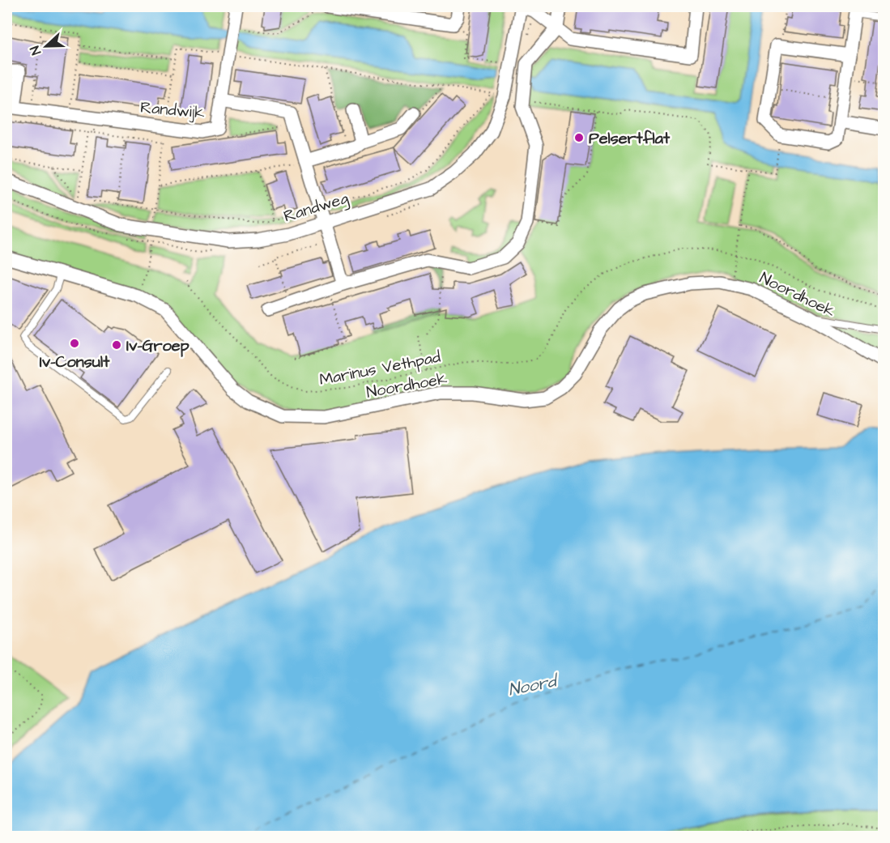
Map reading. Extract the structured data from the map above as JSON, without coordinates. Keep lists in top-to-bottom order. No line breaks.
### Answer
{"streets":{"street":["Randwijk","Randweg","Noordhoek"],"path":["Marinus Vethpad"]},"water":["Noord"],"places":["Pelsertflat","Iv-Consult","Iv-Groep"],"north":"left"}
